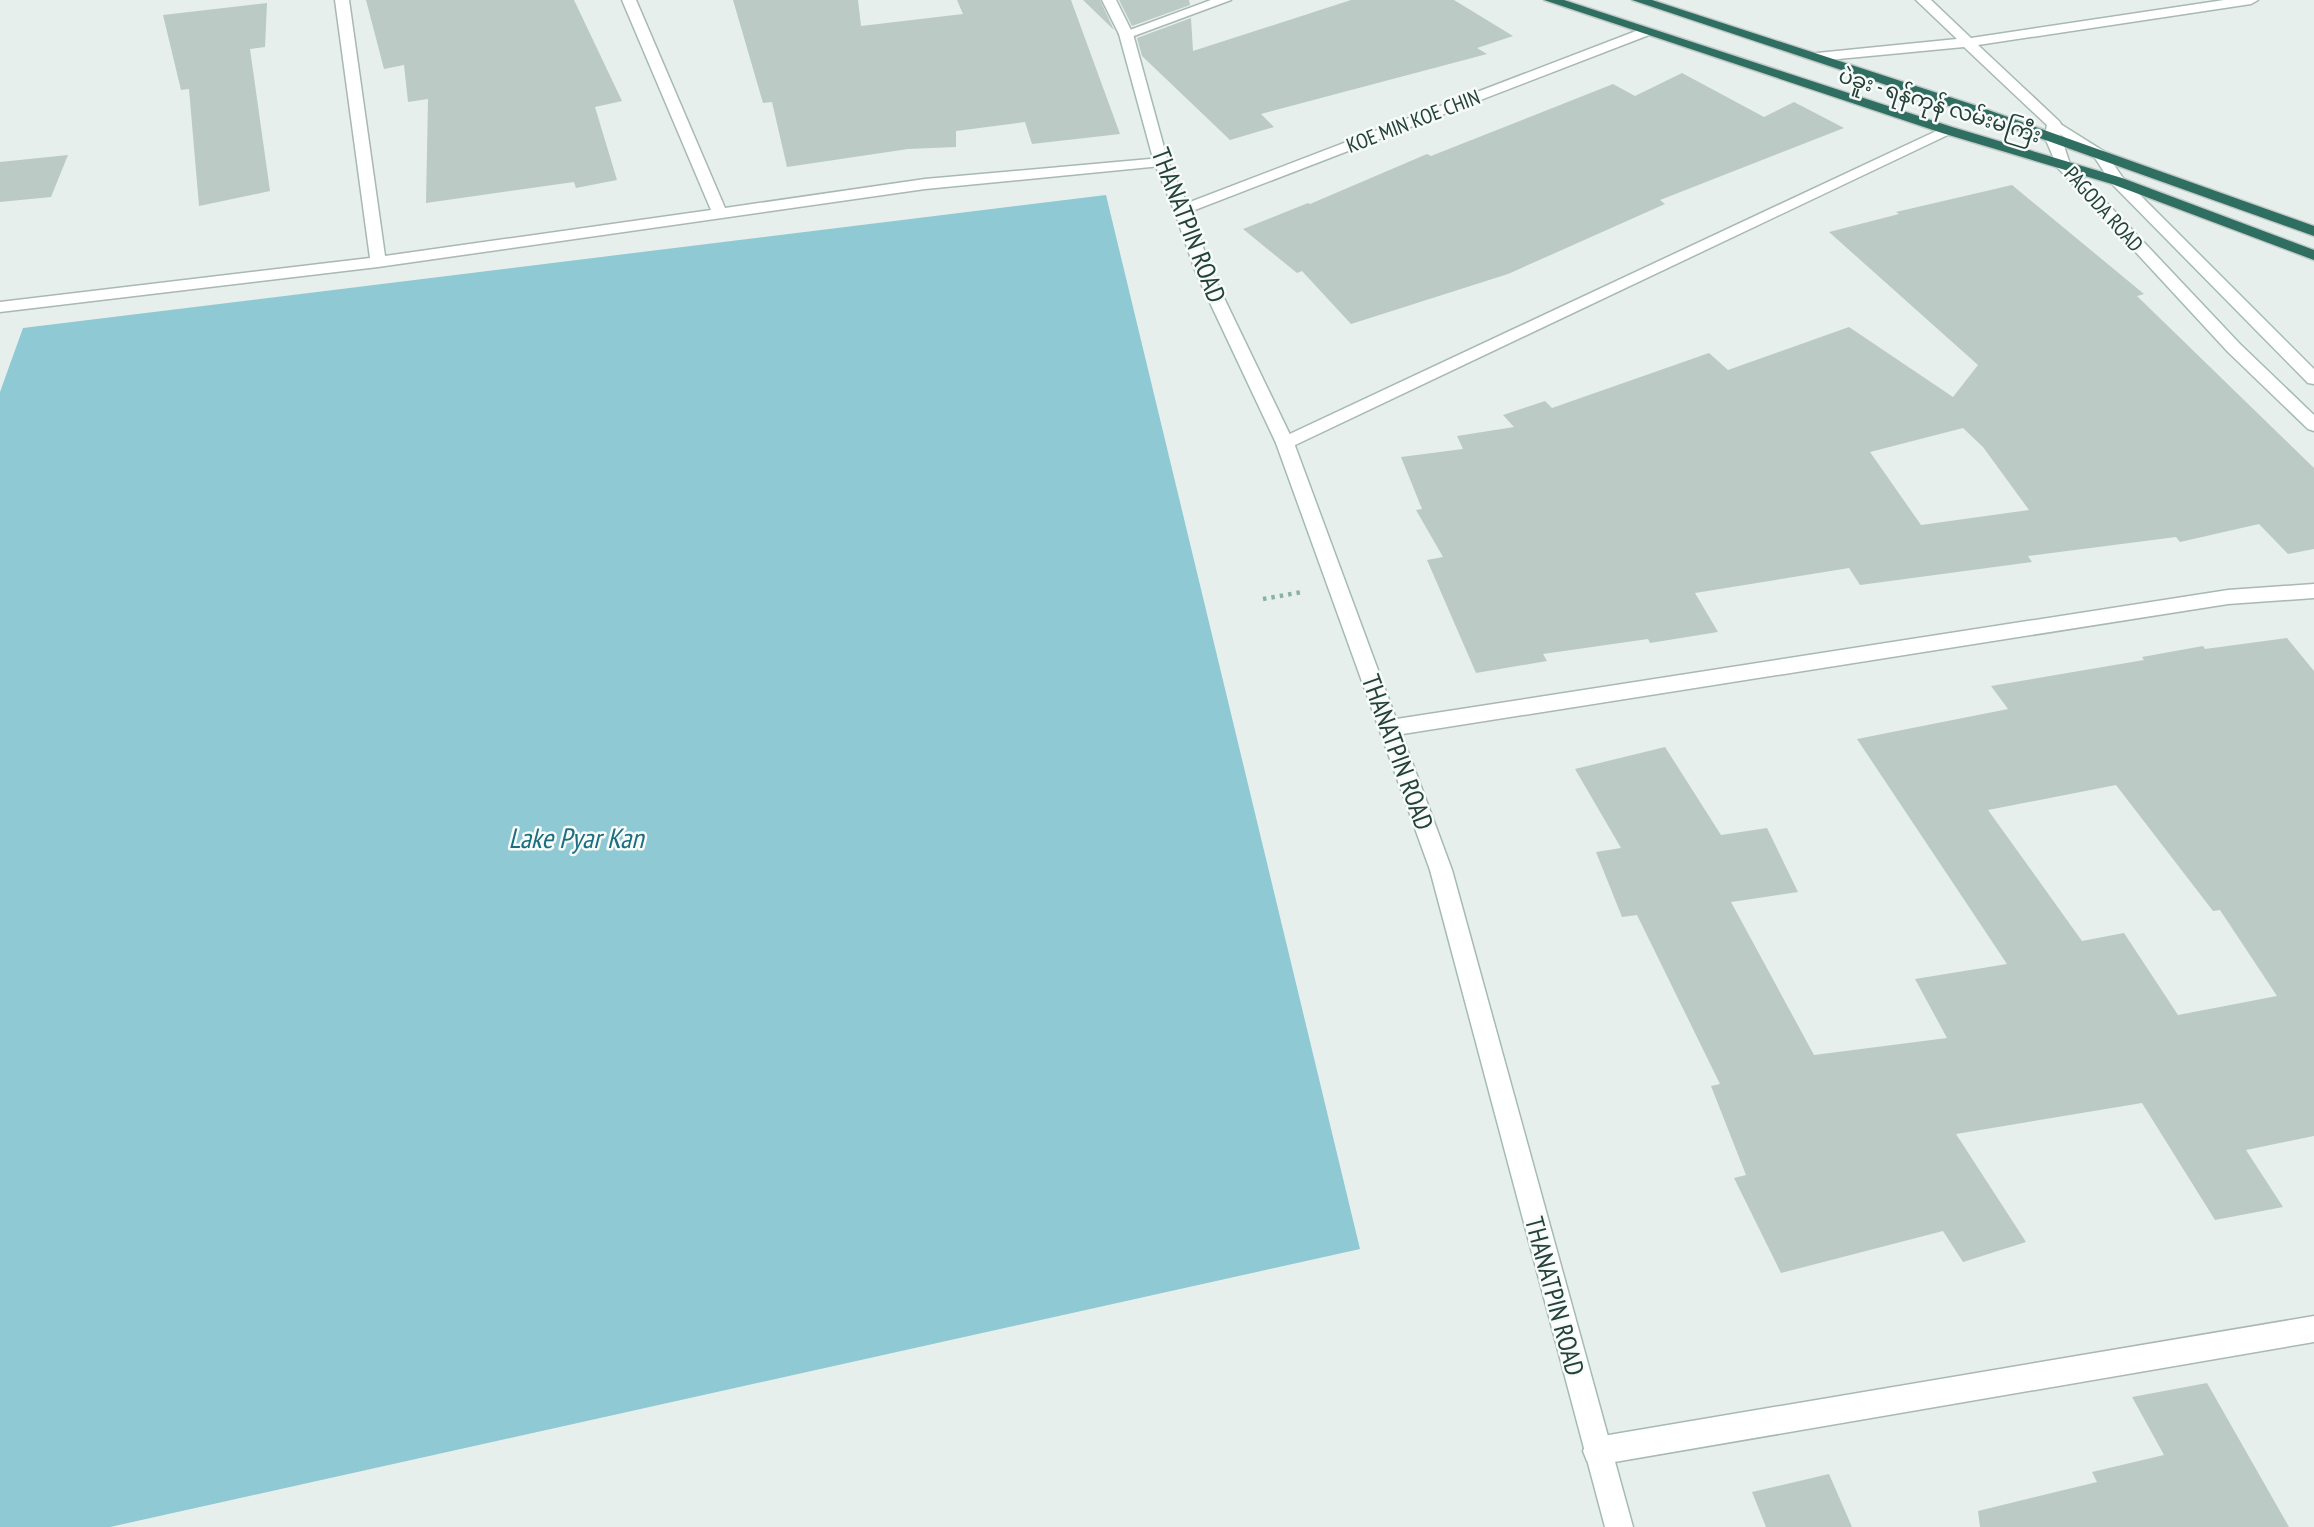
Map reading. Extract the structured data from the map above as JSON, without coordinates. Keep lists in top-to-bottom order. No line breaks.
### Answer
{"streets":{"highway":["ပဲခူး - ရန်ကုန် လမ်းမကြီး"],"street":["KOE MIN KOE CHIN","PAGODA ROAD","THANATPIN ROAD"]},"crossings":[["ပဲခူး - ရန်ကုန် လမ်းမကြီး","KOE MIN KOE CHIN"],["ပဲခူး - ရန်ကုန် လမ်းမကြီး","PAGODA ROAD"],["KOE MIN KOE CHIN","THANATPIN ROAD"]],"water":["Lake Pyar Kan"]}
